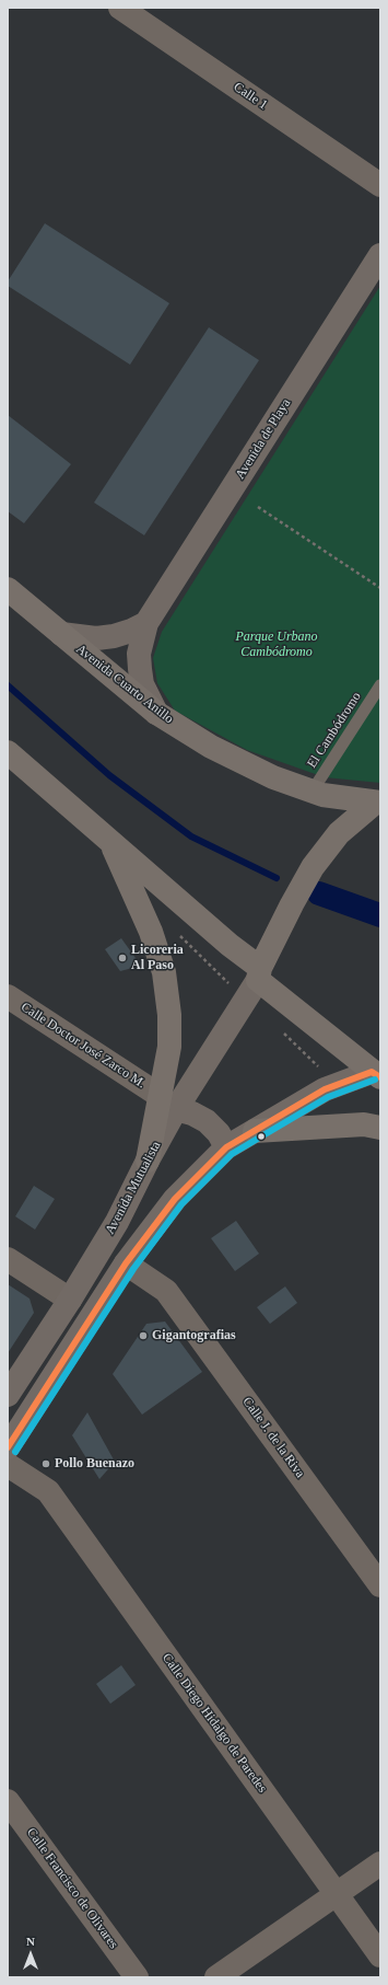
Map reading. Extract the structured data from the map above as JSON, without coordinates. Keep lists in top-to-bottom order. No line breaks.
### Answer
{"streets":{"highway":["Avenida Cuarto Anillo"],"main road":["Avenida de Playa","Avenida Mutualista"],"street":["Calle 1","Calle Doctor José Zarco M.","Calle J. de la Riva","Calle Diego Hidalgo de Paredes","Calle Francisco de Olivares"],"lane":["El Cambódromo"]},"crossings":[["Avenida de Playa","Avenida Cuarto Anillo"],["Avenida Cuarto Anillo","El Cambódromo"]],"parks":["Parque Urbano Cambódromo"],"places":["Licoreria Al Paso","Gigantografias","Pollo Buenazo"],"north":"top"}
